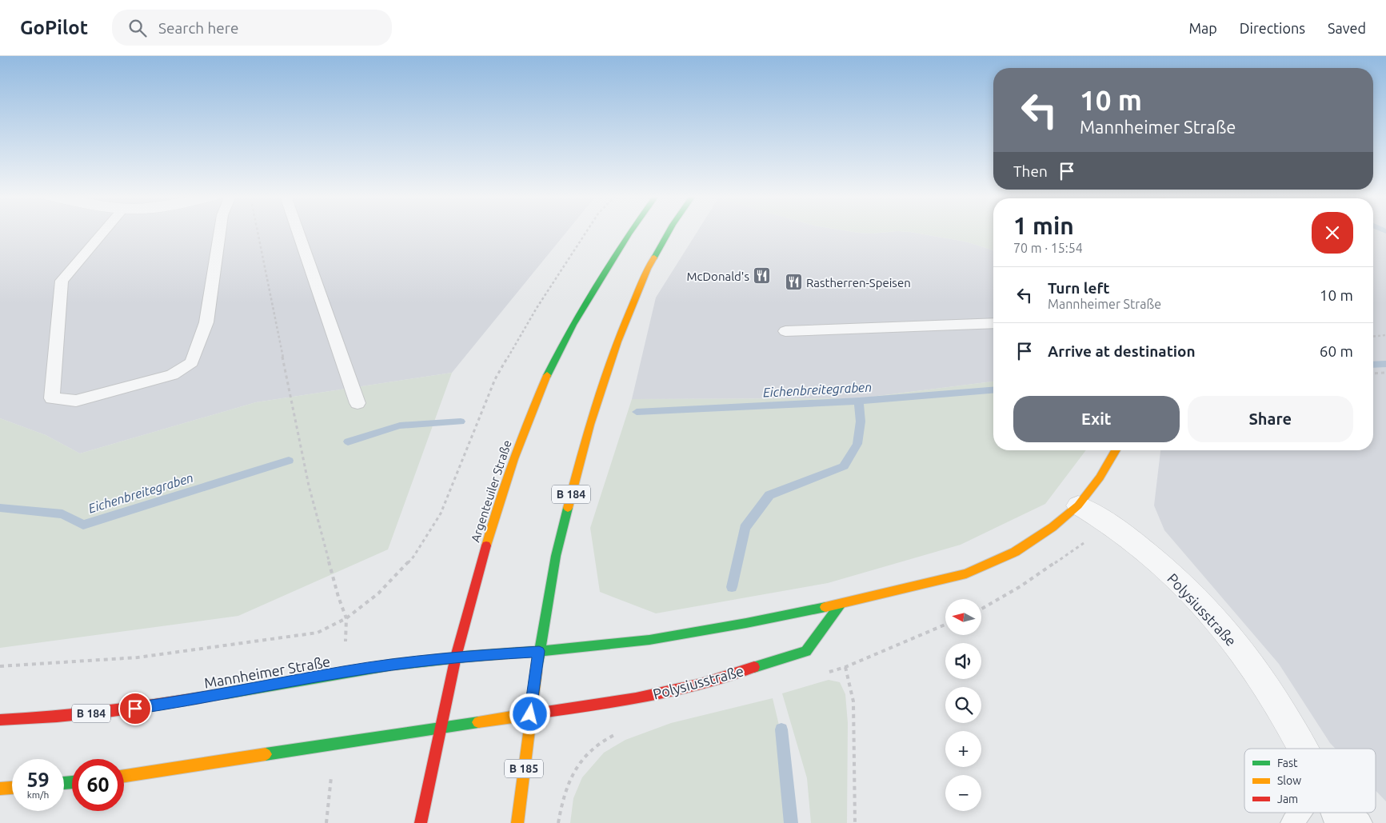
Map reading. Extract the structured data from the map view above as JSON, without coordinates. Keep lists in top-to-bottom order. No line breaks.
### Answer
{"streets":{"main road":["Argenteuiler Straße","B 184","Polysiusstraße","Mannheimer Straße","B 185"]},"crossings":[["Argenteuiler Straße","Mannheimer Straße"],["B 184","Polysiusstraße"],["B 184","Mannheimer Straße"],["B 184","B 185"],["Polysiusstraße","B 185"]],"water":["Eichenbreitegraben"],"places":{"restaurant":["McDonald's","Rastherren-Speisen"]},"legend":["Fast","Slow","Jam"],"north":"left","page":{"header":"GoPilot","search":"Search here","nav":["Map","Directions","Saved"],"turn":["10 m","Mannheimer Straße"],"then":"Then","heading":["1 min","70 m · 15:54"],"list":[{"name":"Turn left","note":"Mannheimer Straße","value":"10 m"},{"name":"Arrive at destination","value":"60 m"}],"buttons":["Exit","Share"],"map_buttons":["+","−"],"speed":"59 km/h","limit":"60"}}
